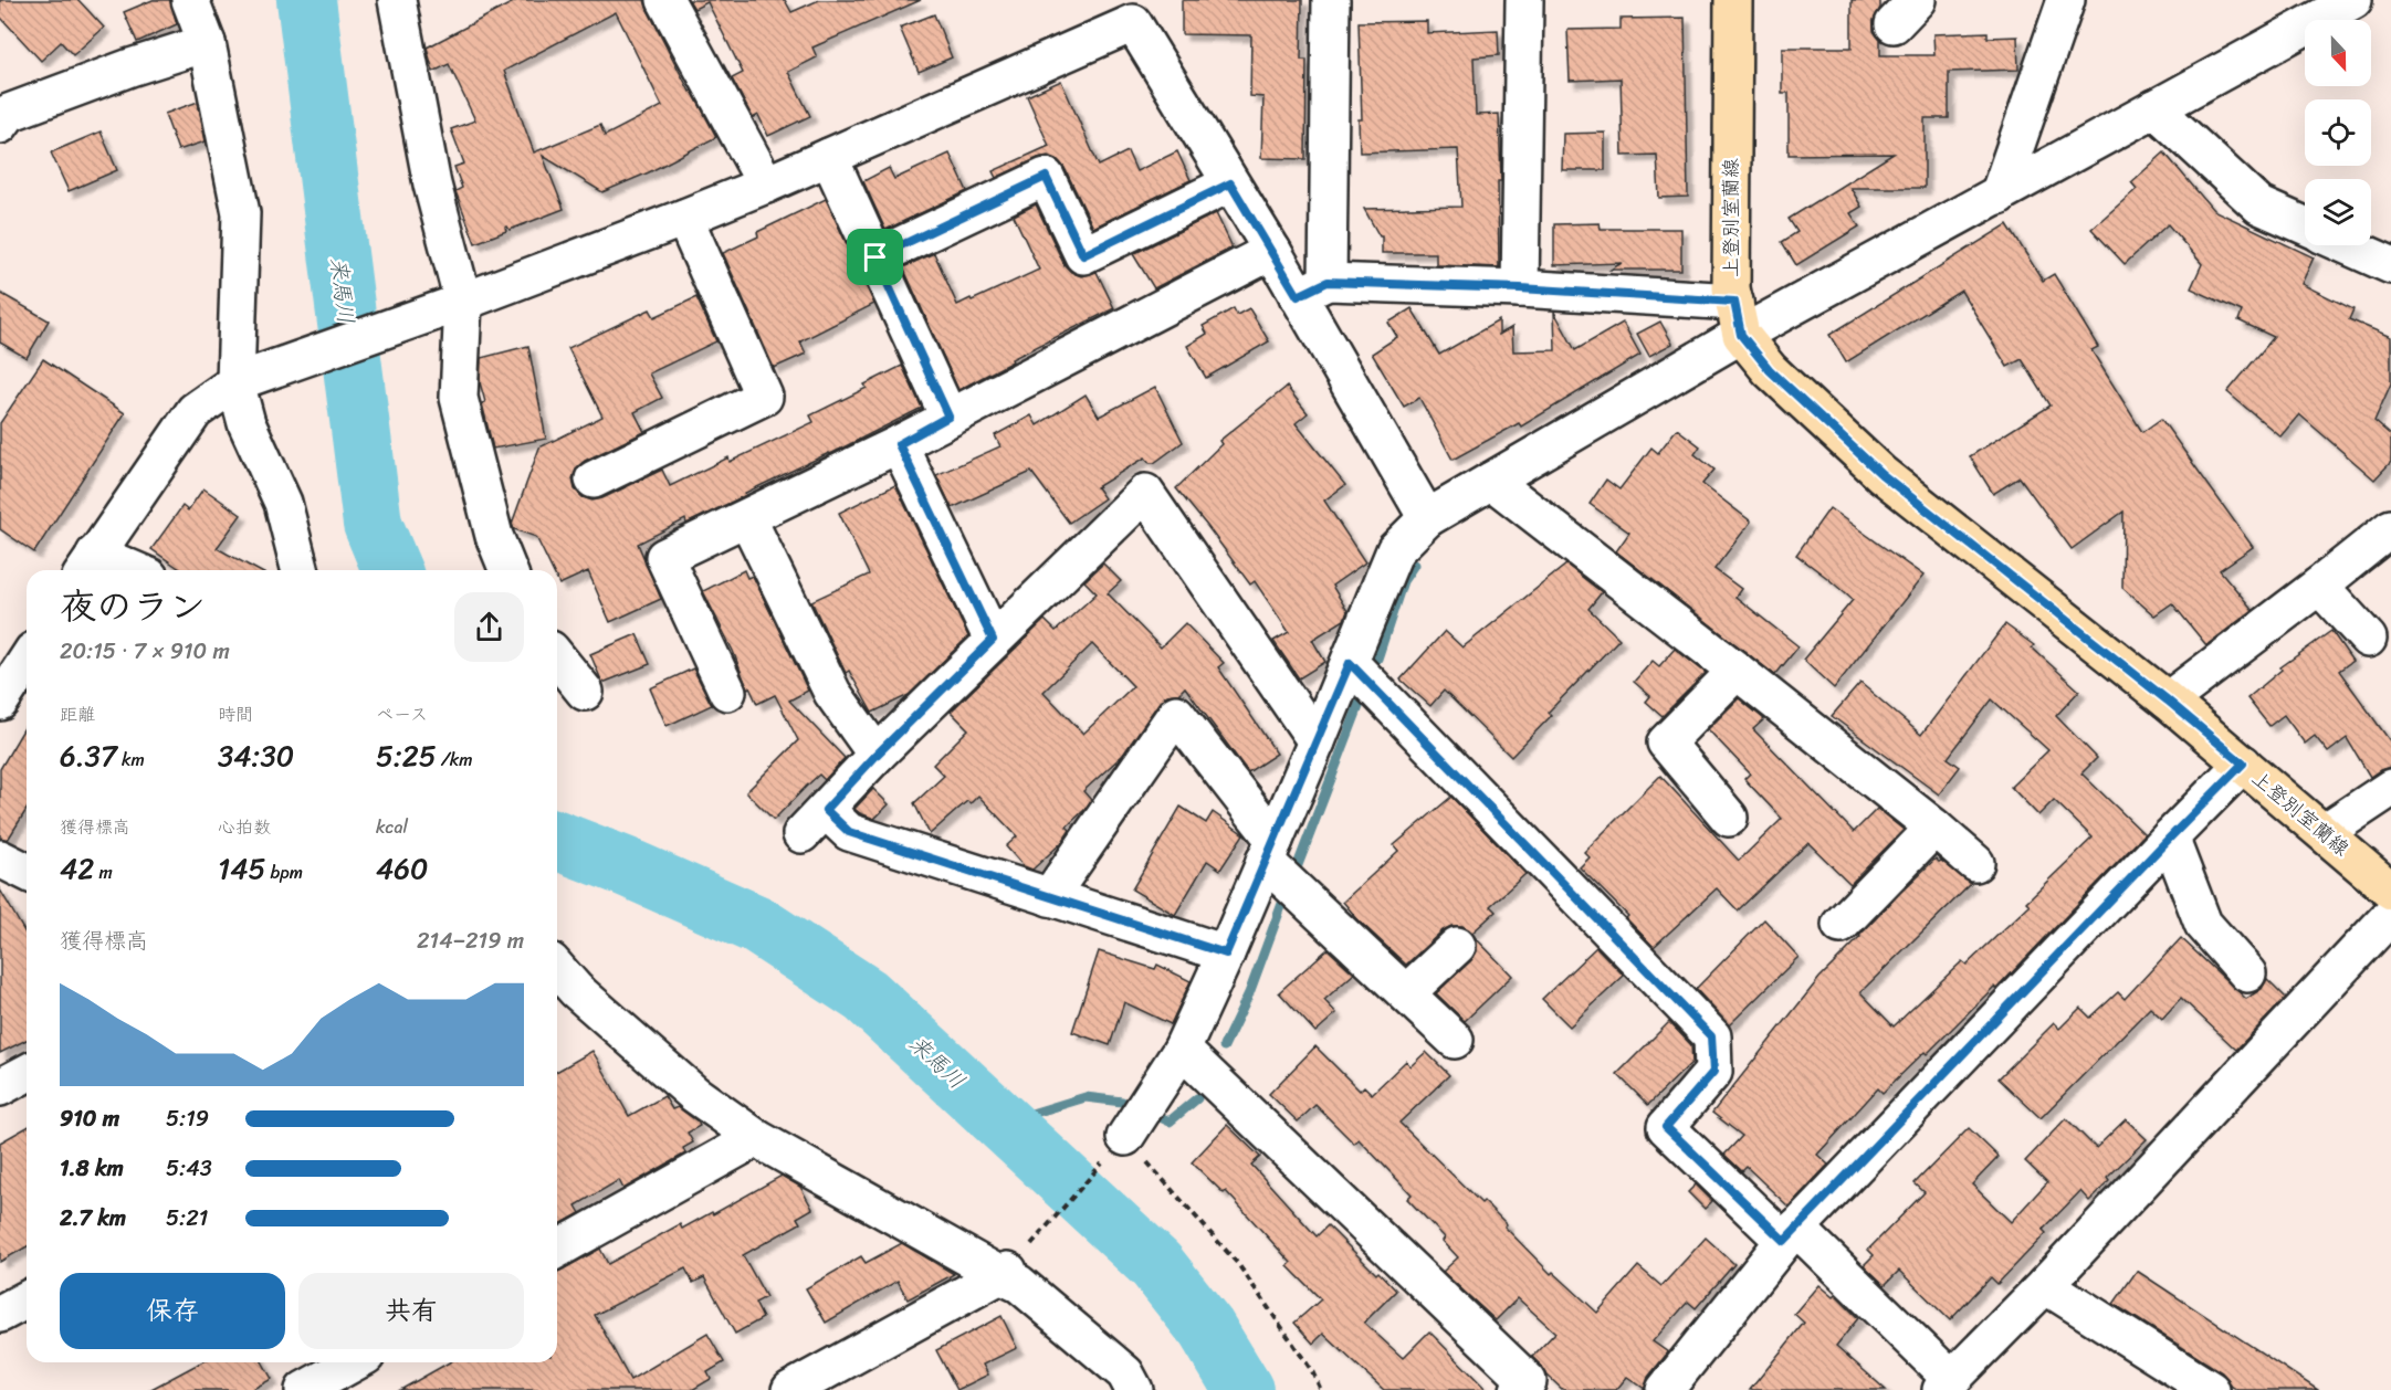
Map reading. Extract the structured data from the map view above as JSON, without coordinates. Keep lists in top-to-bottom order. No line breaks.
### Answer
{"streets":{"main road":["上登別室蘭線"]},"water":["来馬川"],"north":"bottom","page":{"heading":["夜のラン","20:15 · 7 × 910 m"],"stats":[["距離","6.37 km"],["時間","34:30"],["ペース","5:25 /km"],["獲得標高","42 m"],["心拍数","145 bpm"],["kcal","460"]],"chart":["獲得標高","214–219 m"],"list":[{"name":"910 m","note":"5:19"},{"name":"1.8 km","note":"5:43"},{"name":"2.7 km","note":"5:21"}],"buttons":["保存","共有"]}}
